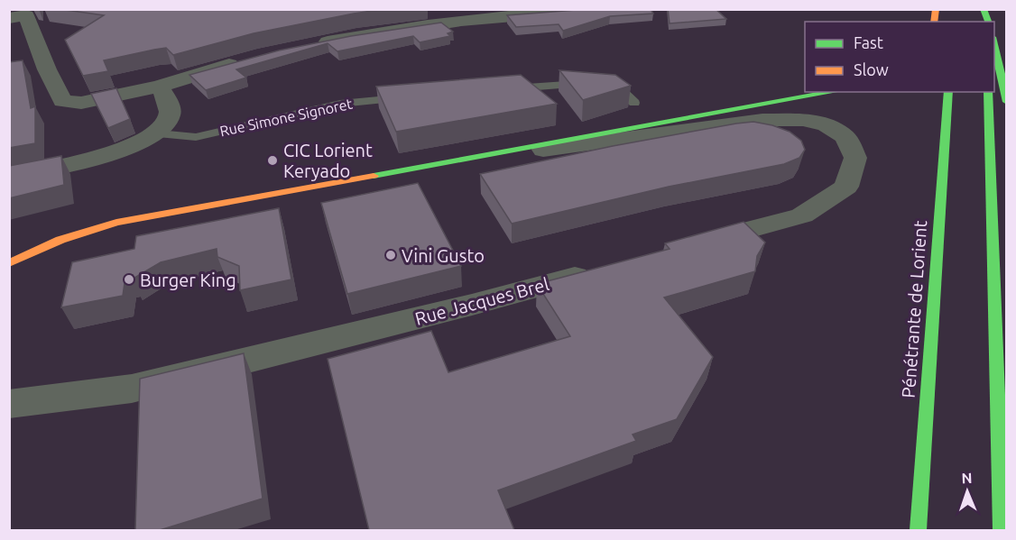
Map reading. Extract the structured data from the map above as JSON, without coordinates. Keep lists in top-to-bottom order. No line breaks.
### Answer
{"streets":{"highway":["Pénétrante de Lorient"],"street":["Rue Jacques Brel"],"lane":["Rue Simone Signoret"]},"places":["CIC Lorient Keryado","Vini Gusto","Burger King"],"legend":["Fast","Slow"],"north":"top"}
